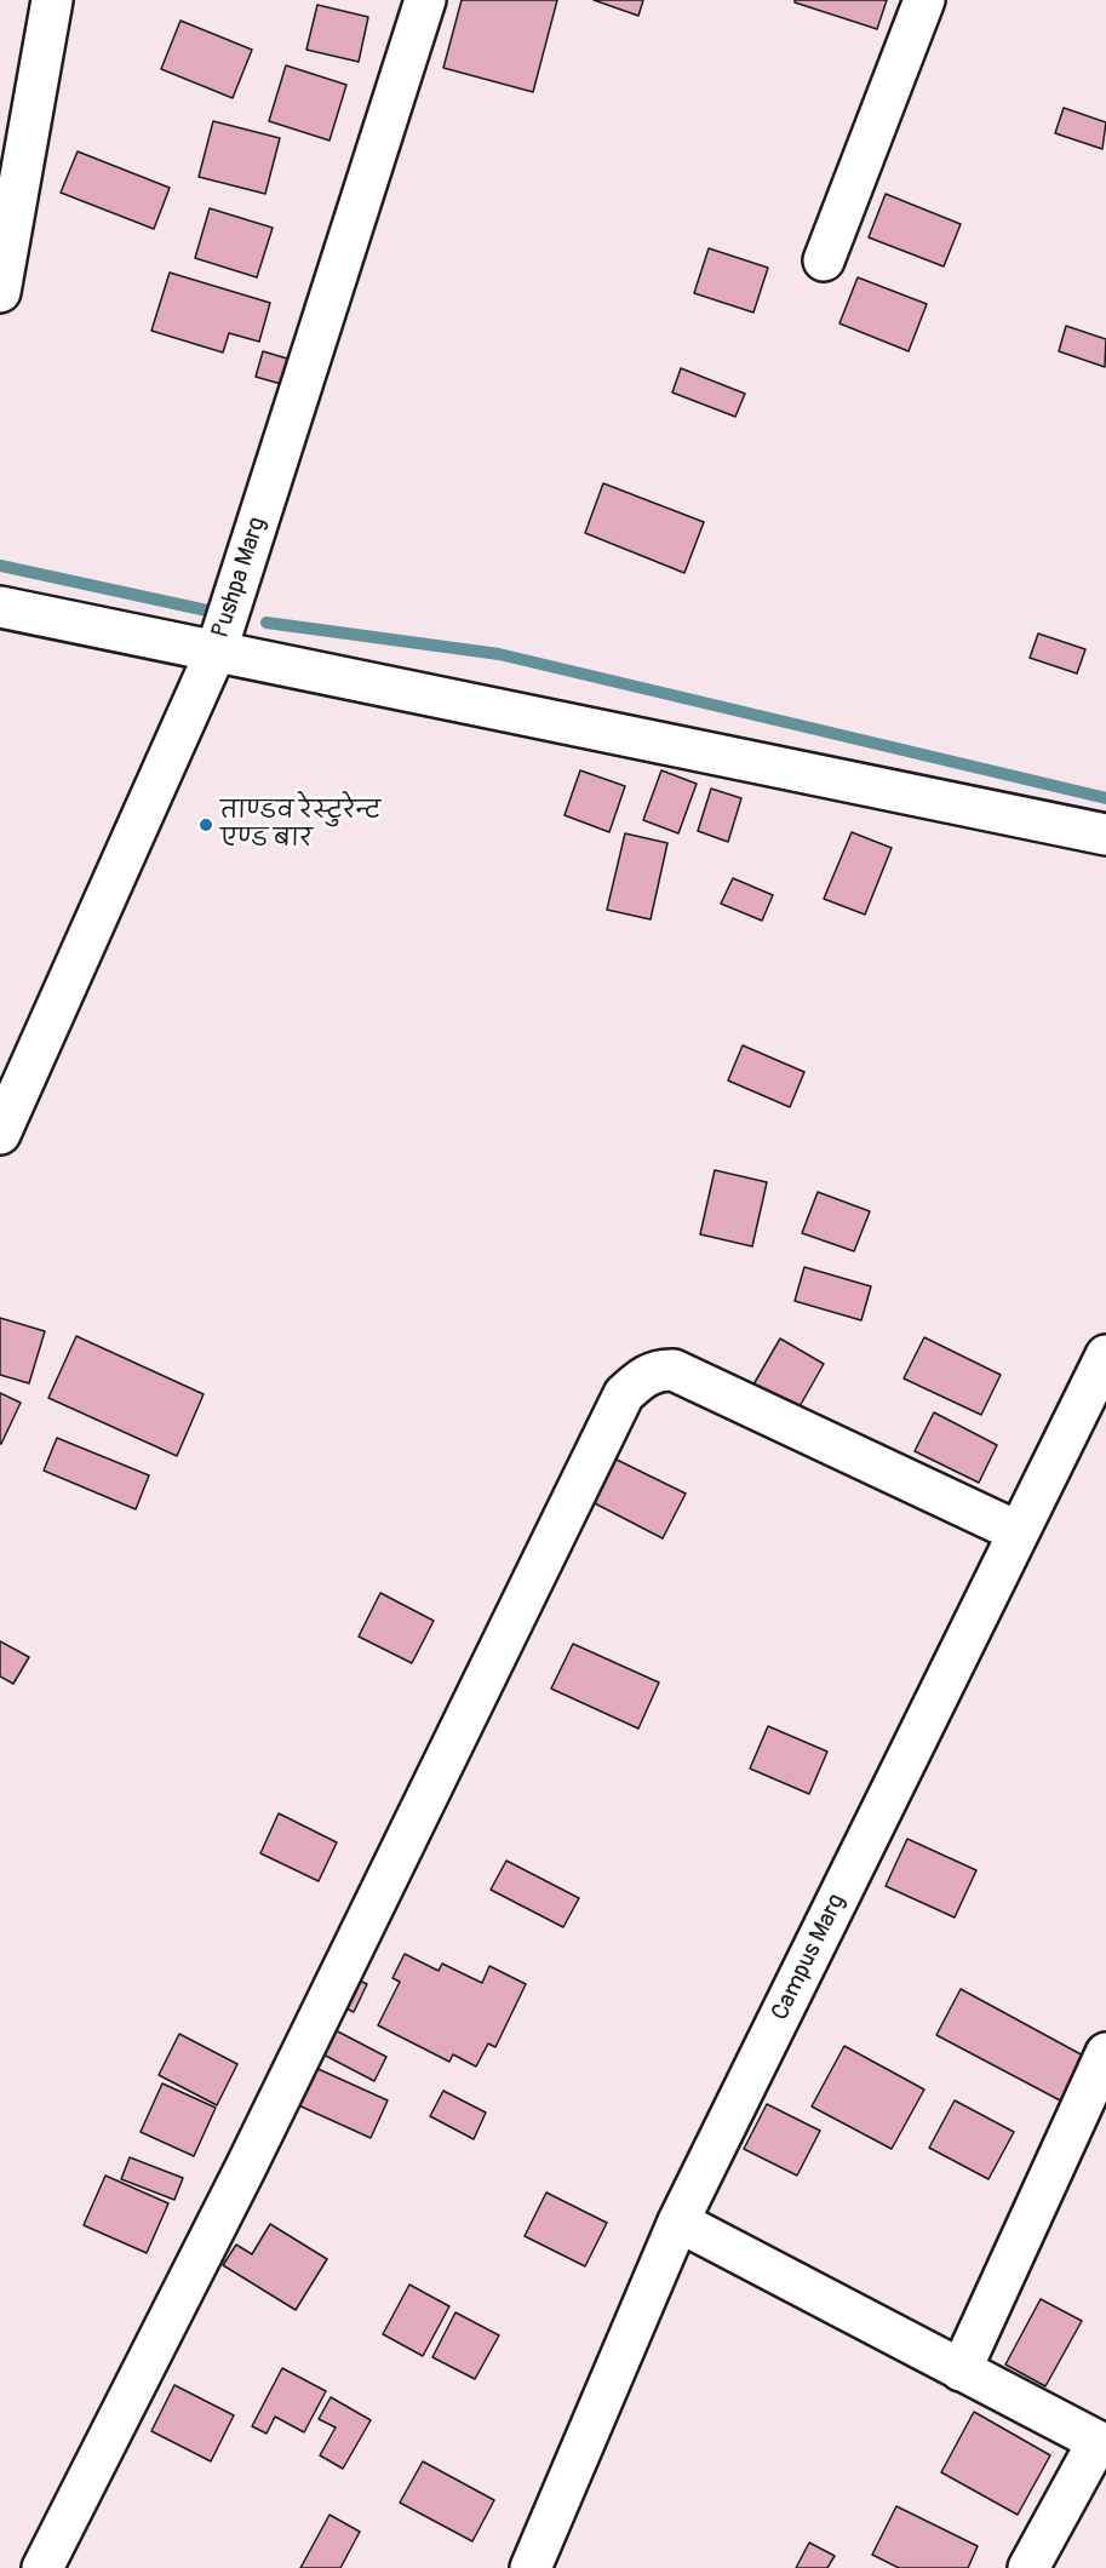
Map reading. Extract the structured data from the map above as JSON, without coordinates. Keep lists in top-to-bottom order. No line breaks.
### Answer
{"streets":{"street":["Pushpa Marg","Campus Marg"]},"places":["ताण्डव रेस्टुरेन्ट एण्ड बार"]}
